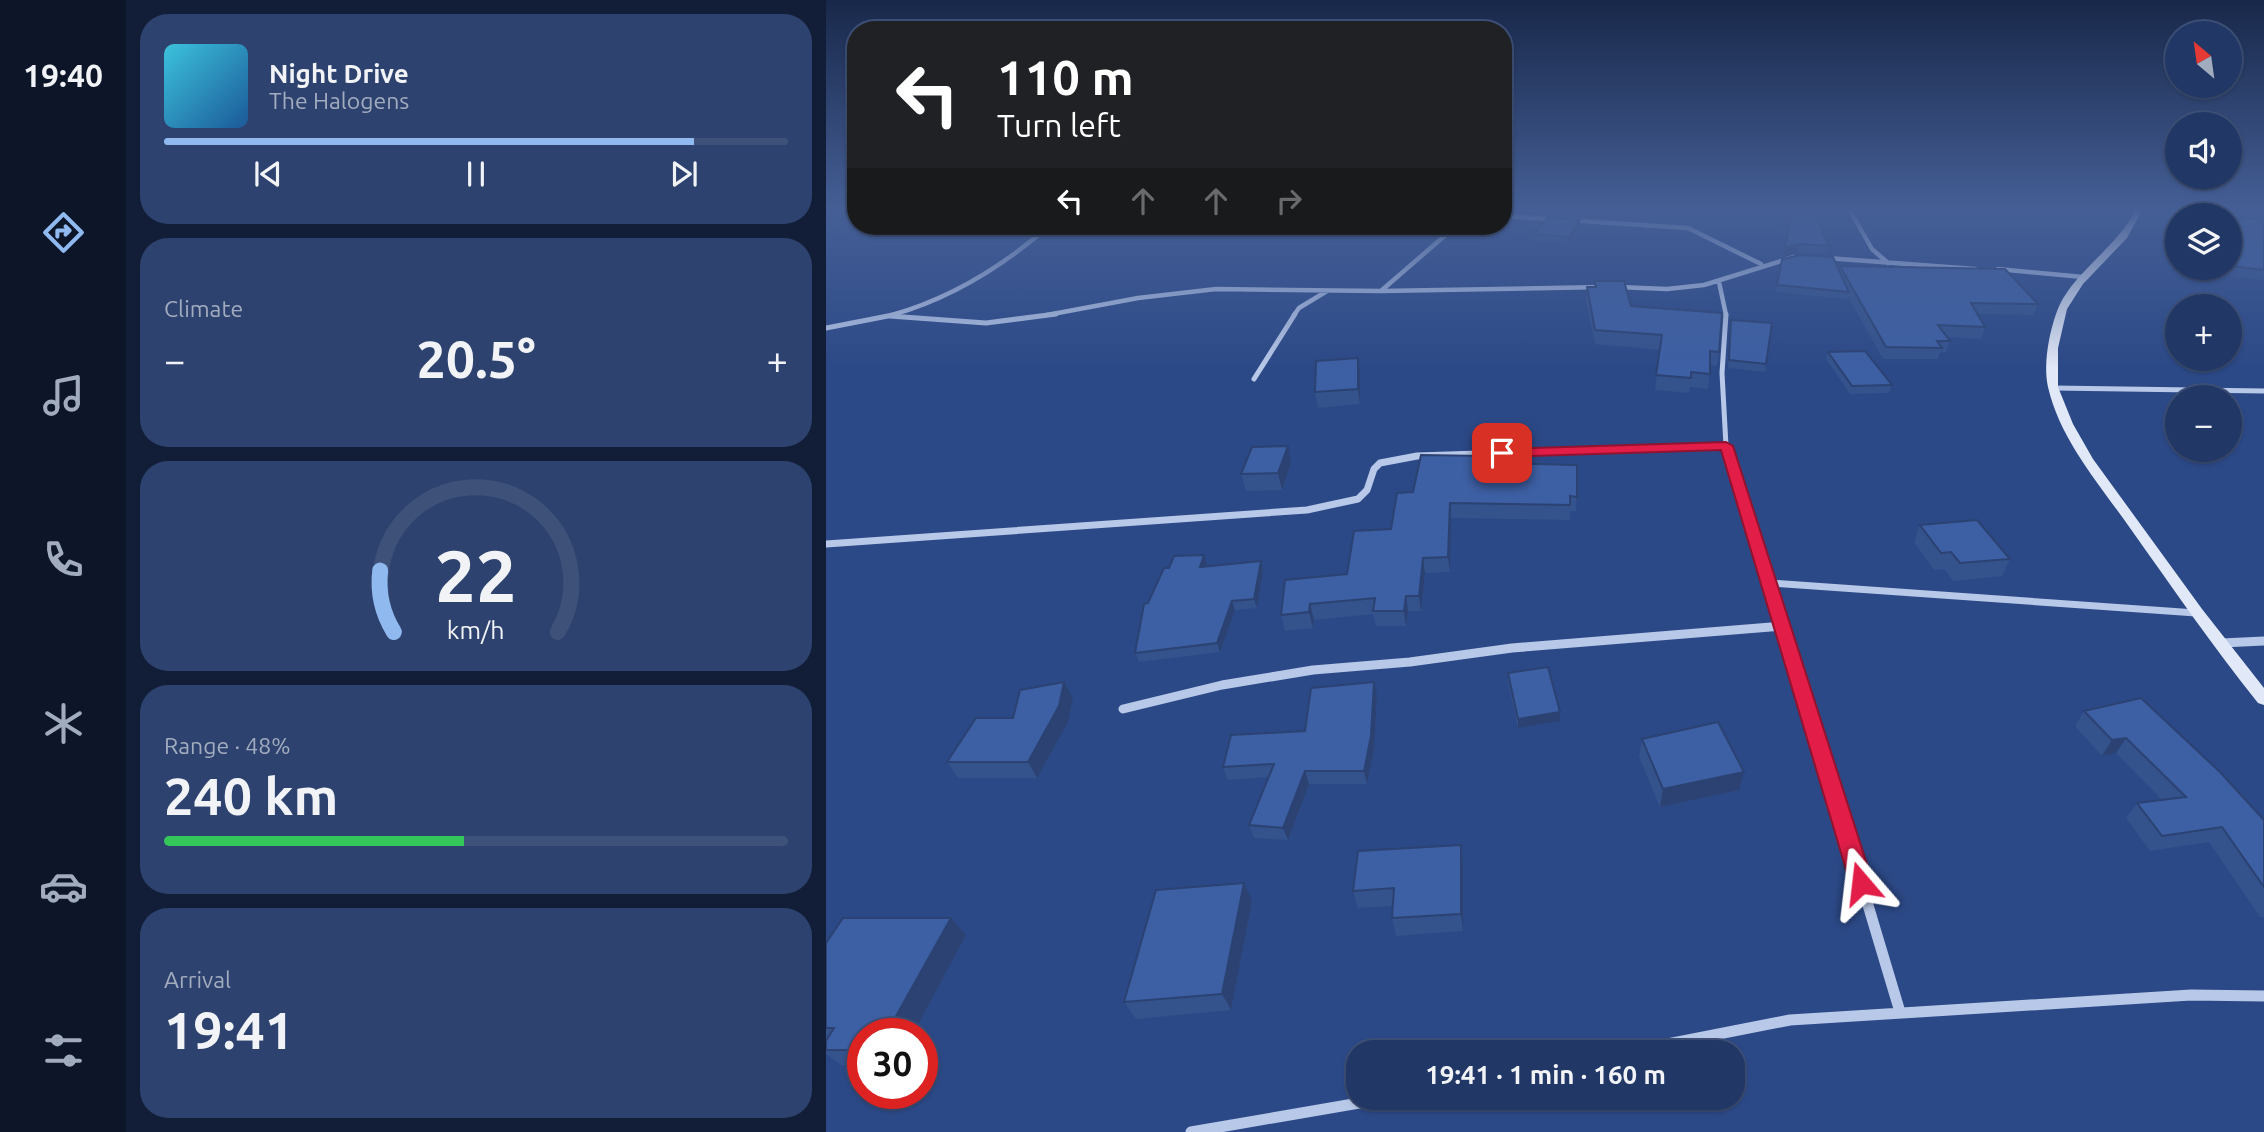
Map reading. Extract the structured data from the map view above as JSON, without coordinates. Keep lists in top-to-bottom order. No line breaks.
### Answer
{"north":"top left","page":{"tabs":"19:40","map_buttons":["+","−"],"turn":["110 m","Turn left"],"song":["Night Drive","The Halogens"],"tile":["Climate",["Range · 48%","240 km"],["Arrival","19:41"]],"heat":["−","20.5°","+"],"limit":"30","trip":"19:41 · 1 min · 160 m","gauge":["22","km/h"]}}
